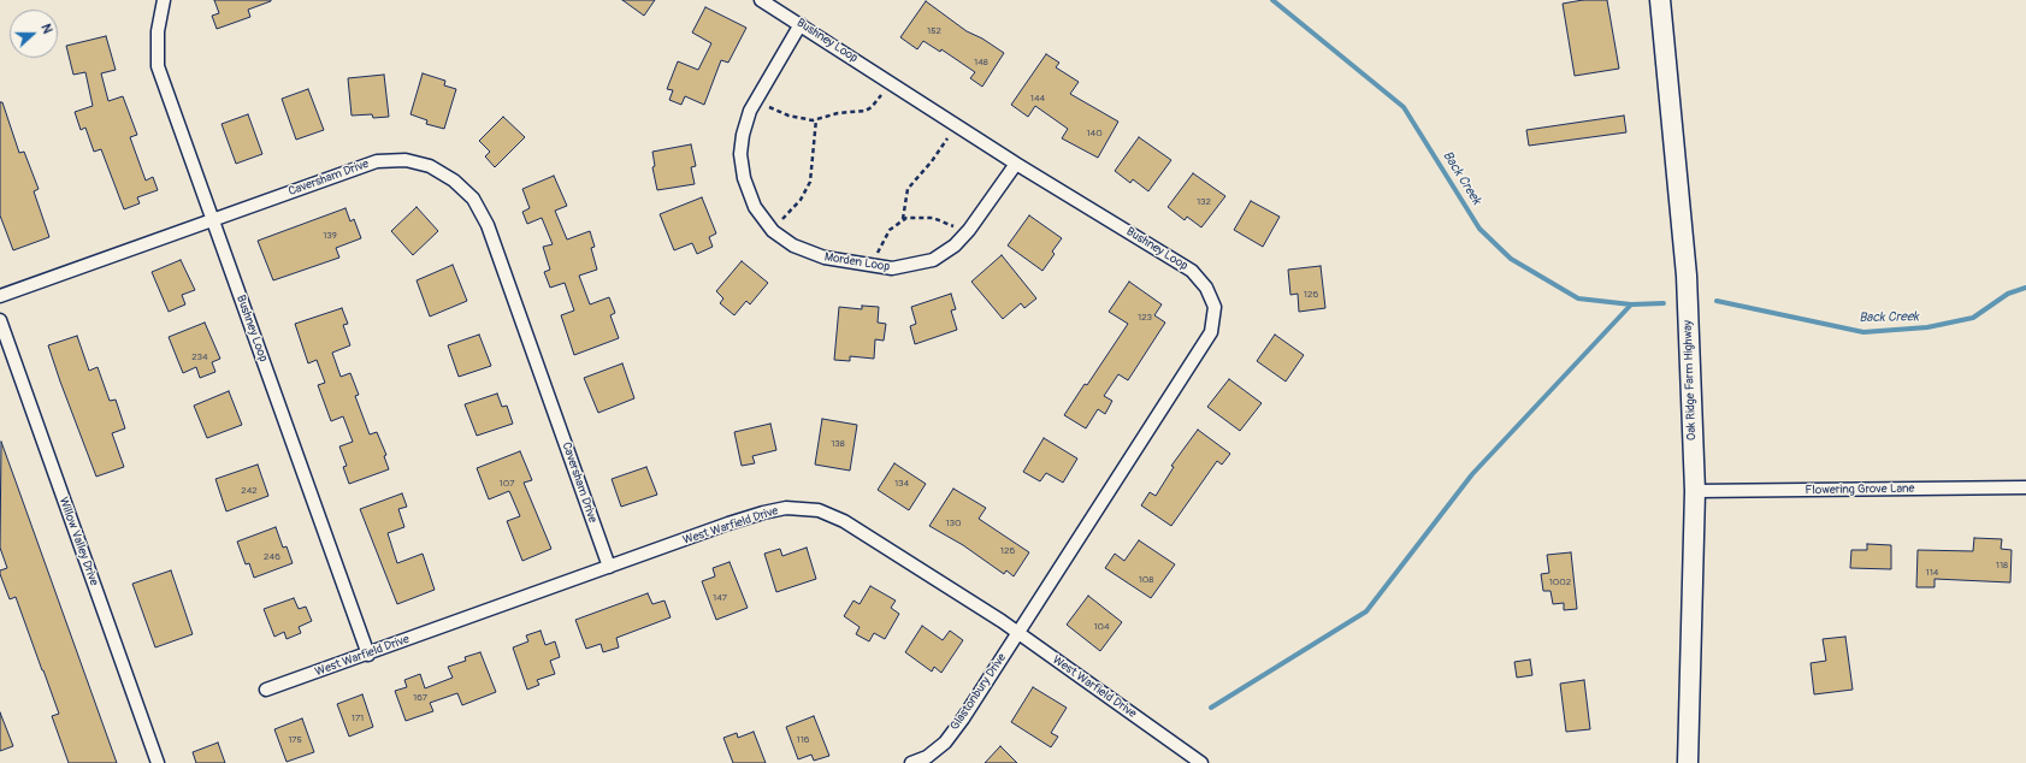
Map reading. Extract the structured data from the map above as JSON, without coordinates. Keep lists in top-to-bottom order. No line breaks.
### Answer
{"streets":{"main road":["Oak Ridge Farm Highway"],"street":["Bushney Loop","Caversham Drive","Morden Loop","Flowering Grove Lane","West Warfield Drive","Willow Valley Drive","Glastonbury Drive"]},"crossings":[["Bushney Loop","Caversham Drive"],["Bushney Loop","Morden Loop"],["Bushney Loop","West Warfield Drive"],["Bushney Loop","Glastonbury Drive"],["Caversham Drive","West Warfield Drive"],["Oak Ridge Farm Highway","Flowering Grove Lane"],["West Warfield Drive","Glastonbury Drive"]],"water":["Back Creek"],"house_numbers":["152","148","144","140","132","139","126","123","234","138","107","134","242","130","126","246","118","114","108","1002","147","104","167","171","175","116"],"north":"right"}
